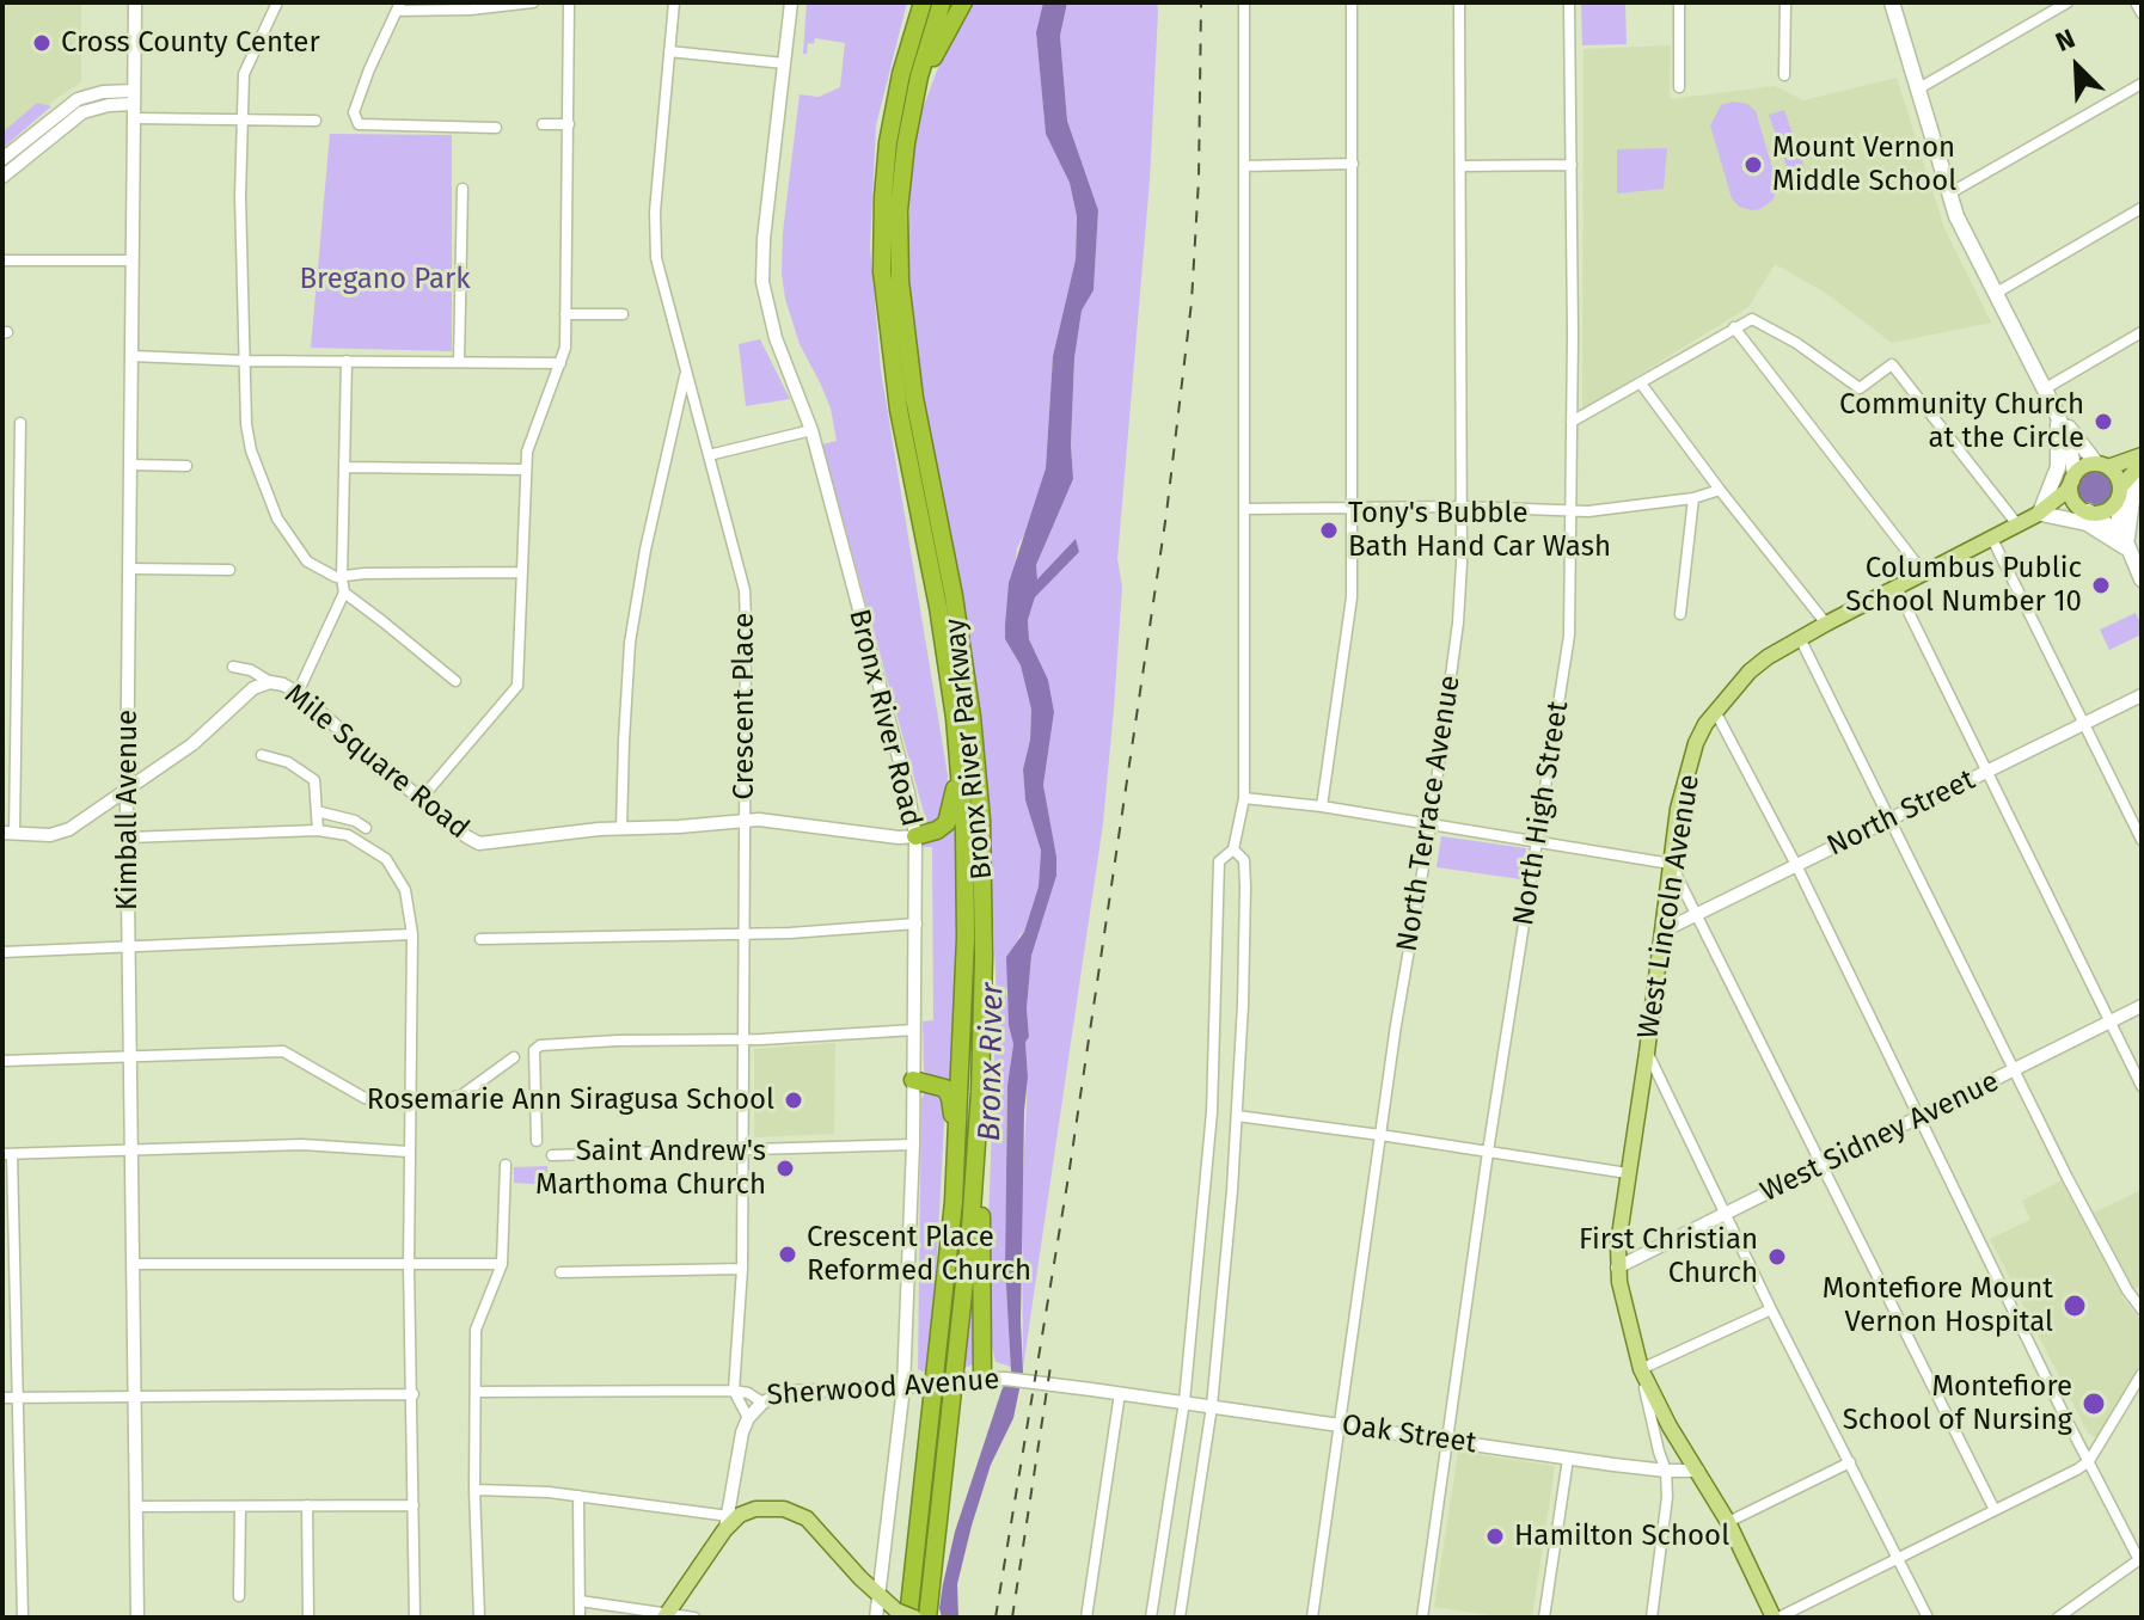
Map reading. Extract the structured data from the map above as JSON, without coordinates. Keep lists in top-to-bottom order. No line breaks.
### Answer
{"streets":{"highway":["Bronx River Parkway"],"main road":["West Lincoln Avenue"],"street":["Crescent Place","Bronx River Road","Mile Square Road","Kimball Avenue","North Terrace Avenue","North High Street","North Street","West Sidney Avenue","Sherwood Avenue","Oak Street"]},"crossings":[["Crescent Place","Mile Square Road"],["Crescent Place","Sherwood Avenue"],["Bronx River Road","Mile Square Road"],["Bronx River Road","Sherwood Avenue"],["Mile Square Road","Kimball Avenue"],["North Terrace Avenue","Oak Street"],["North High Street","Oak Street"],["North Street","West Lincoln Avenue"],["West Lincoln Avenue","West Sidney Avenue"],["West Lincoln Avenue","Oak Street"],["Sherwood Avenue","Oak Street"]],"water":["Bronx River"],"parks":["Bregano Park"],"places":["Cross County Center","Mount Vernon Middle School","Community Church at the Circle","Tony's Bubble Bath Hand Car Wash","Columbus Public School Number 10","Rosemarie Ann Siragusa School","Saint Andrew's Marthoma Church","Crescent Place Reformed Church","First Christian Church","Montefiore Mount Vernon Hospital","Montefiore School of Nursing","Hamilton School"],"north":"top left"}
